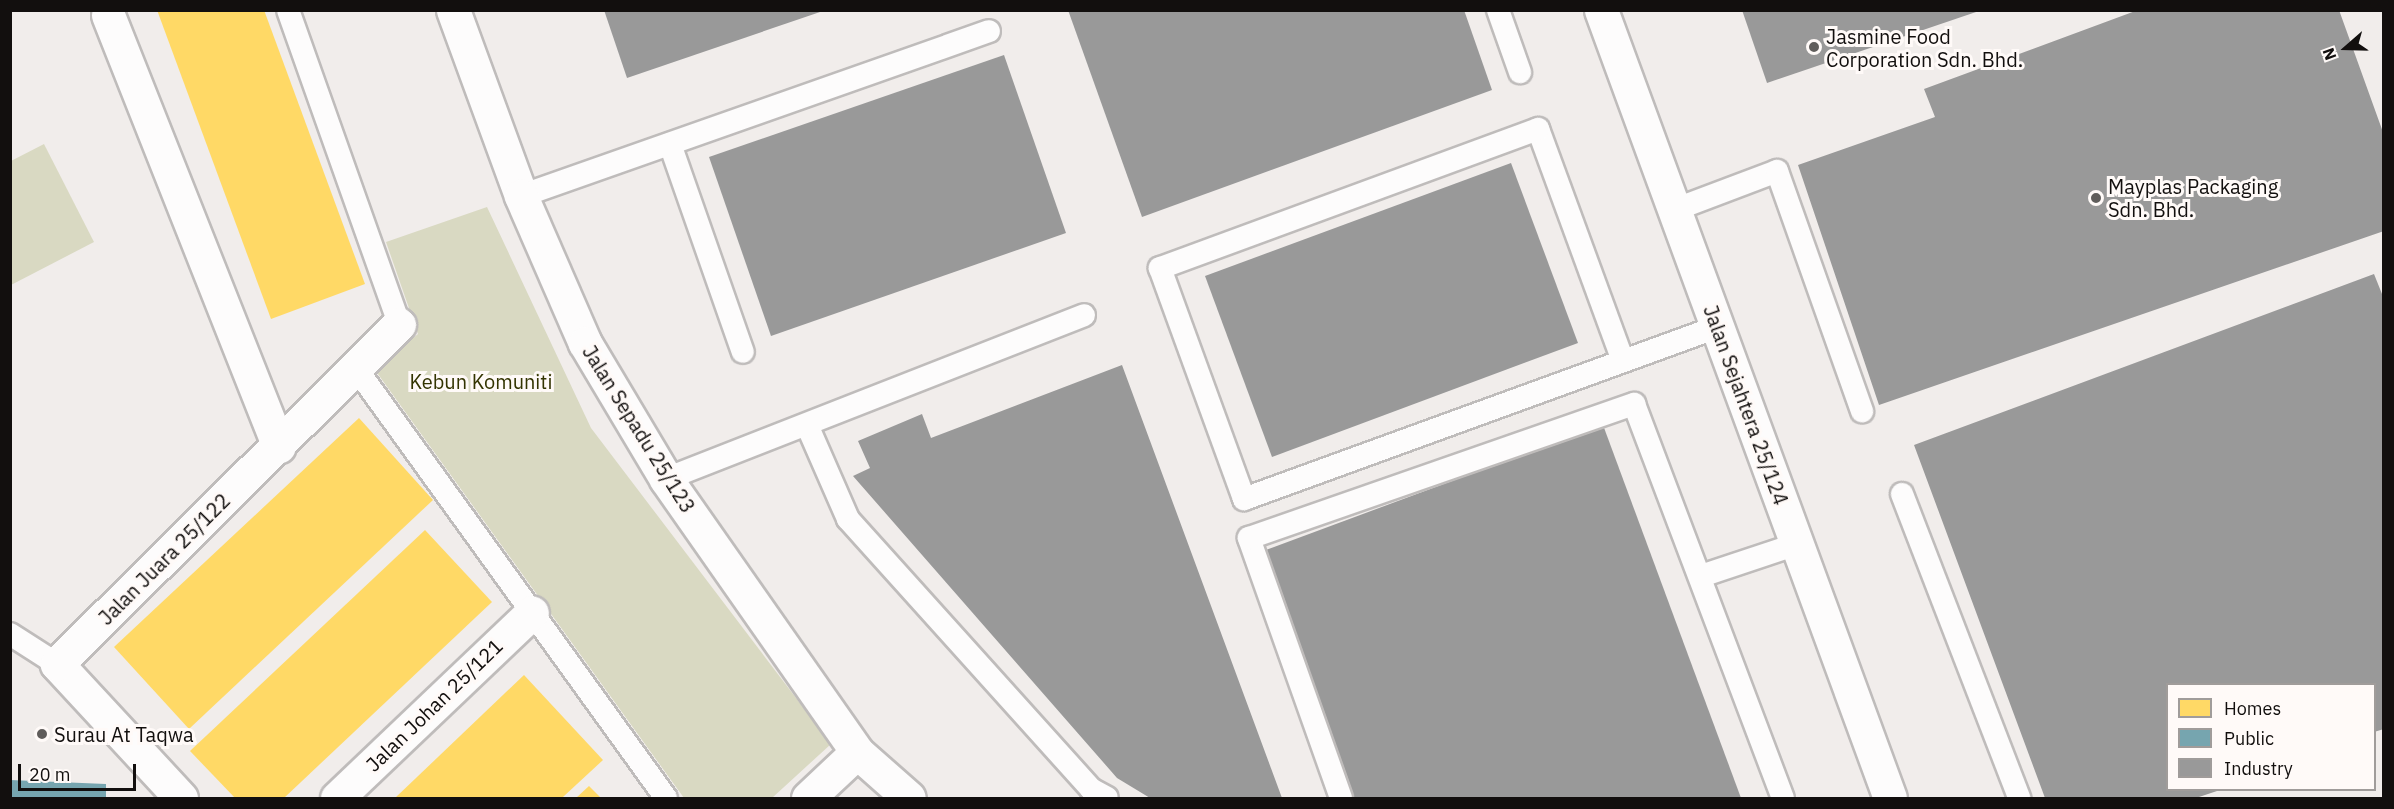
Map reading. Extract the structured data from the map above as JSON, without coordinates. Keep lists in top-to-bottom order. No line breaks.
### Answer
{"streets":{"street":["Jalan Sejahtera 25/124","Jalan Sepadu 25/123","Jalan Juara 25/122","Jalan Johan 25/121"]},"parks":["Kebun Komuniti"],"places":["Jasmine Food Corporation Sdn. Bhd.","Mayplas Packaging Sdn. Bhd.","Surau At Taqwa"],"legend":["Homes","Public","Industry"],"scale_bar":"20 m","north":"left"}
